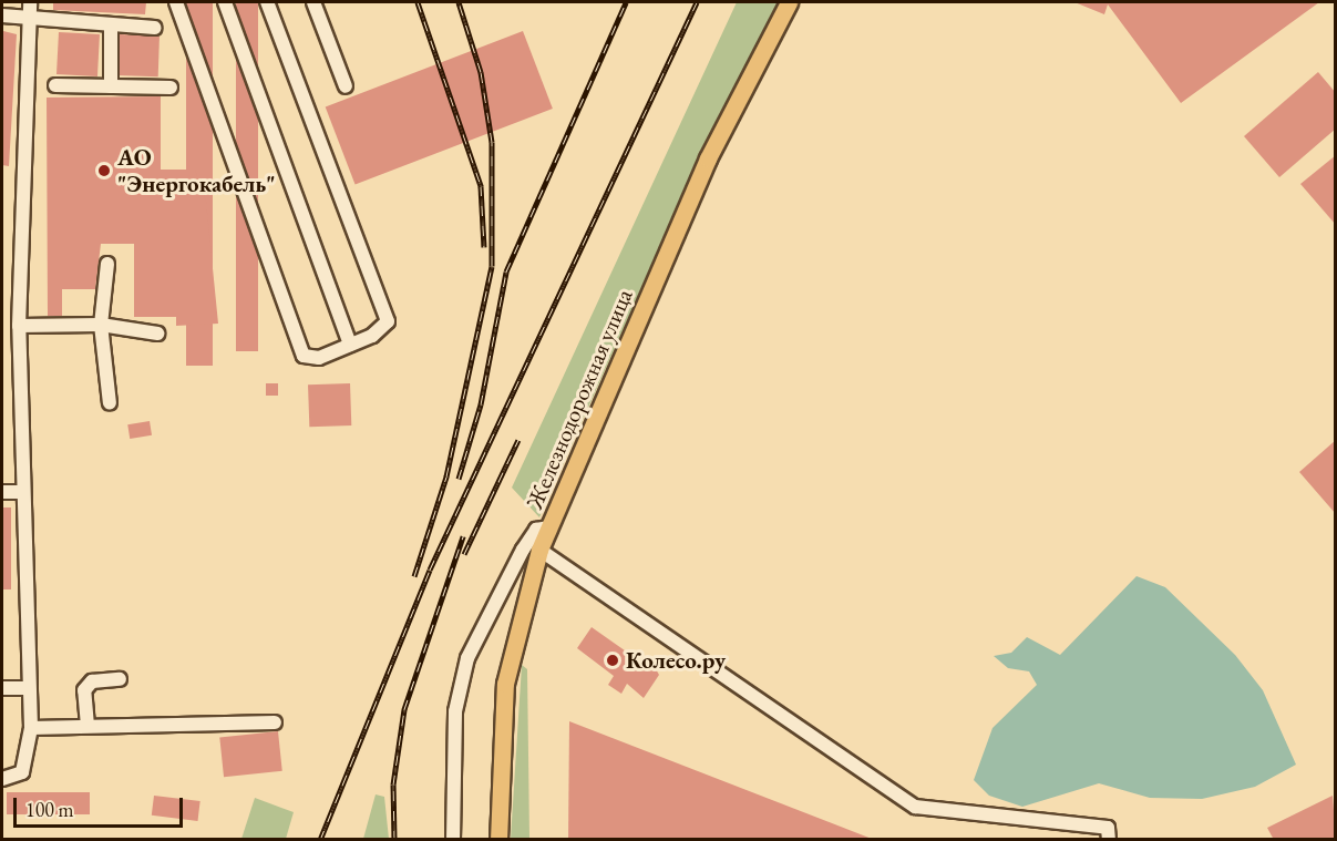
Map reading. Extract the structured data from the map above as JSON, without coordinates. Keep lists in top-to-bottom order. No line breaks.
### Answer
{"streets":{"main road":["Железнодорожная улица"]},"places":["АО \"Энергокабель\"","Колесо.ру"],"scale_bar":"100 m"}
